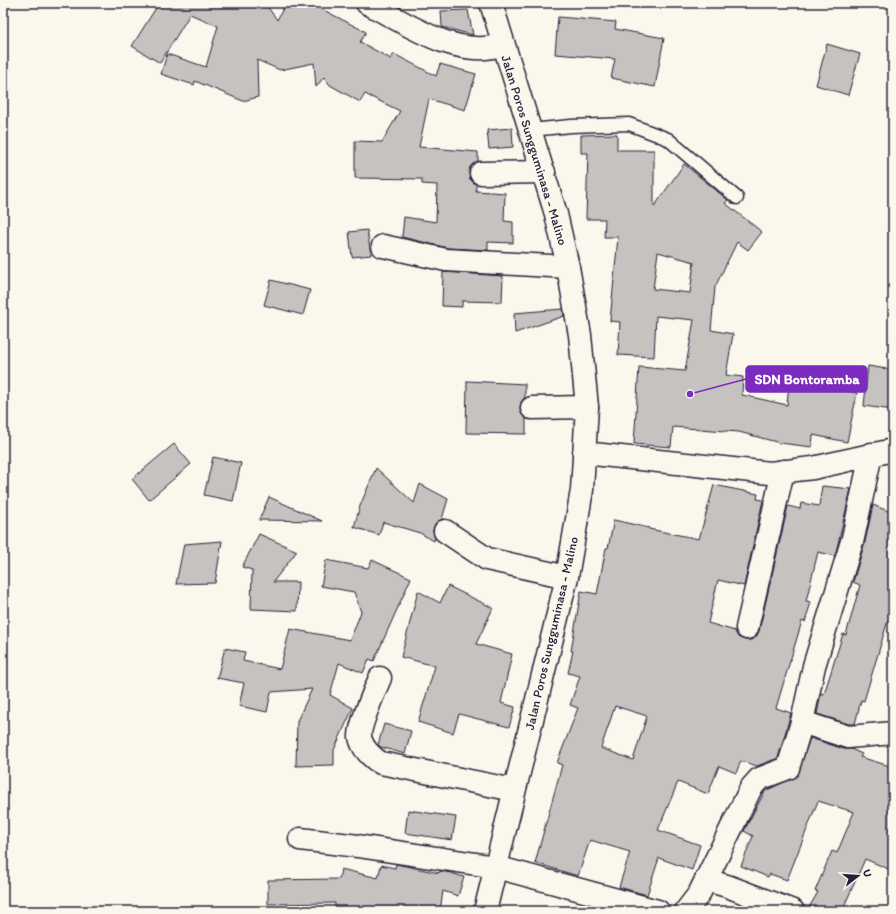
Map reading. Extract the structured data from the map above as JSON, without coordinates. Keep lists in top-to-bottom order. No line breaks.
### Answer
{"streets":{"street":["Jalan Poros Sungguminasa - Malino"]},"places":["SDN Bontoramba"],"north":"right"}
